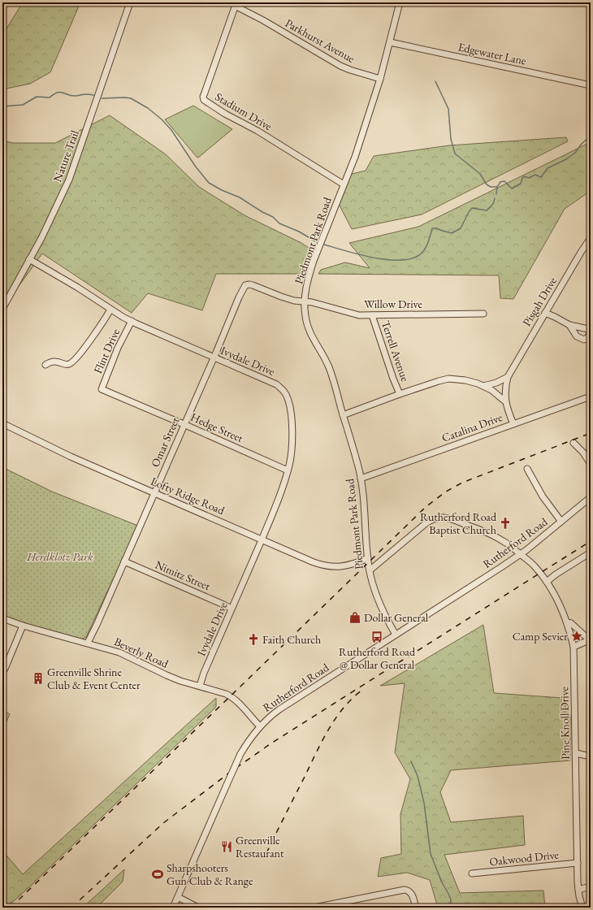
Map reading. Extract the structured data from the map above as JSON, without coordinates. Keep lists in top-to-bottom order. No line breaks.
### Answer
{"streets":{"street":["Parkhurst Avenue","Edgewater Lane","Stadium Drive","Nature Trail","Piedmont Park Road","Pisgah Drive","Willow Drive","Flint Drive","Terrell Avenue","Ivydale Drive","Hedge Street","Catalina Drive","Omar Street","Lofty Ridge Road","Rutherford Road","Nimitz Street","Beverly Road","Pine Knoll Drive","Oakwood Drive"]},"crossings":[["Parkhurst Avenue","Stadium Drive"],["Parkhurst Avenue","Piedmont Park Road"],["Edgewater Lane","Piedmont Park Road"],["Stadium Drive","Piedmont Park Road"],["Nature Trail","Ivydale Drive"],["Piedmont Park Road","Willow Drive"],["Piedmont Park Road","Catalina Drive"],["Piedmont Park Road","Lofty Ridge Road"],["Piedmont Park Road","Rutherford Road"],["Piedmont Park Road","Pine Knoll Drive"],["Pisgah Drive","Catalina Drive"],["Willow Drive","Terrell Avenue"],["Willow Drive","Omar Street"],["Flint Drive","Ivydale Drive"],["Flint Drive","Hedge Street"],["Ivydale Drive","Hedge Street"],["Ivydale Drive","Omar Street"],["Ivydale Drive","Lofty Ridge Road"],["Ivydale Drive","Nimitz Street"],["Ivydale Drive","Beverly Road"],["Hedge Street","Omar Street"],["Omar Street","Lofty Ridge Road"],["Omar Street","Nimitz Street"],["Omar Street","Beverly Road"],["Rutherford Road","Beverly Road"],["Rutherford Road","Pine Knoll Drive"],["Pine Knoll Drive","Oakwood Drive"]],"parks":["Herdklotz Park"],"places":{"church":["Rutherford Road Baptist Church","Faith Church"],"shop":["Dollar General"],"place":["Camp Sevier"],"bus stop":["Rutherford Road @ Dollar General"],"building":["Greenville Shrine Club & Event Center"],"restaurant":["Greenville Restaurant"],"sports":["Sharpshooters Gun Club & Range"]}}
